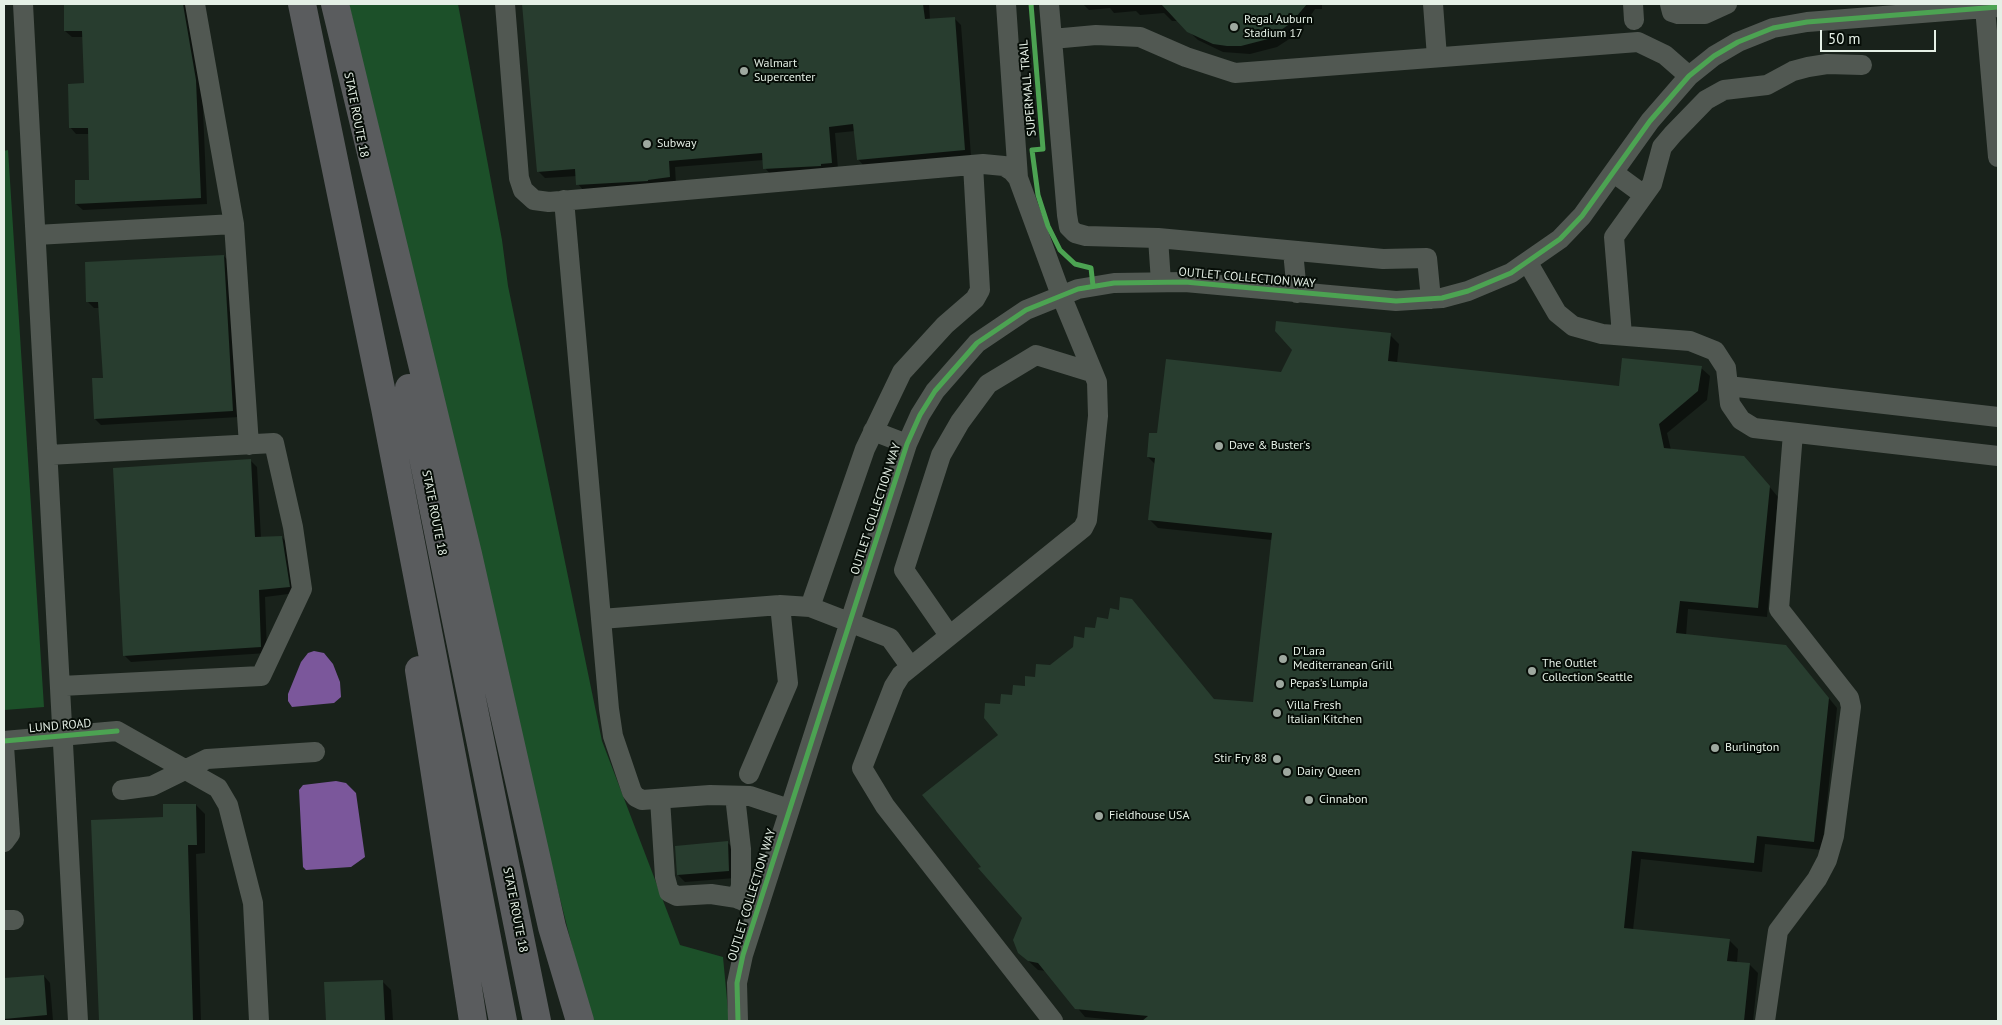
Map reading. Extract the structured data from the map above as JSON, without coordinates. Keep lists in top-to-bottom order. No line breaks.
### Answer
{"streets":{"highway":["STATE ROUTE 18"],"street":["OUTLET COLLECTION WAY","LUND ROAD"],"cycle path":["SUPERMALL TRAIL"]},"places":["Regal Auburn Stadium 17","Walmart Supercenter","Subway","Dave & Buster's","D'Lara Mediterranean Grill","The Outlet Collection Seattle","Pepas's Lumpia","Villa Fresh Italian Kitchen","Burlington","Stir Fry 88","Dairy Queen","Cinnabon","Fieldhouse USA"],"scale_bar":"50 m"}
